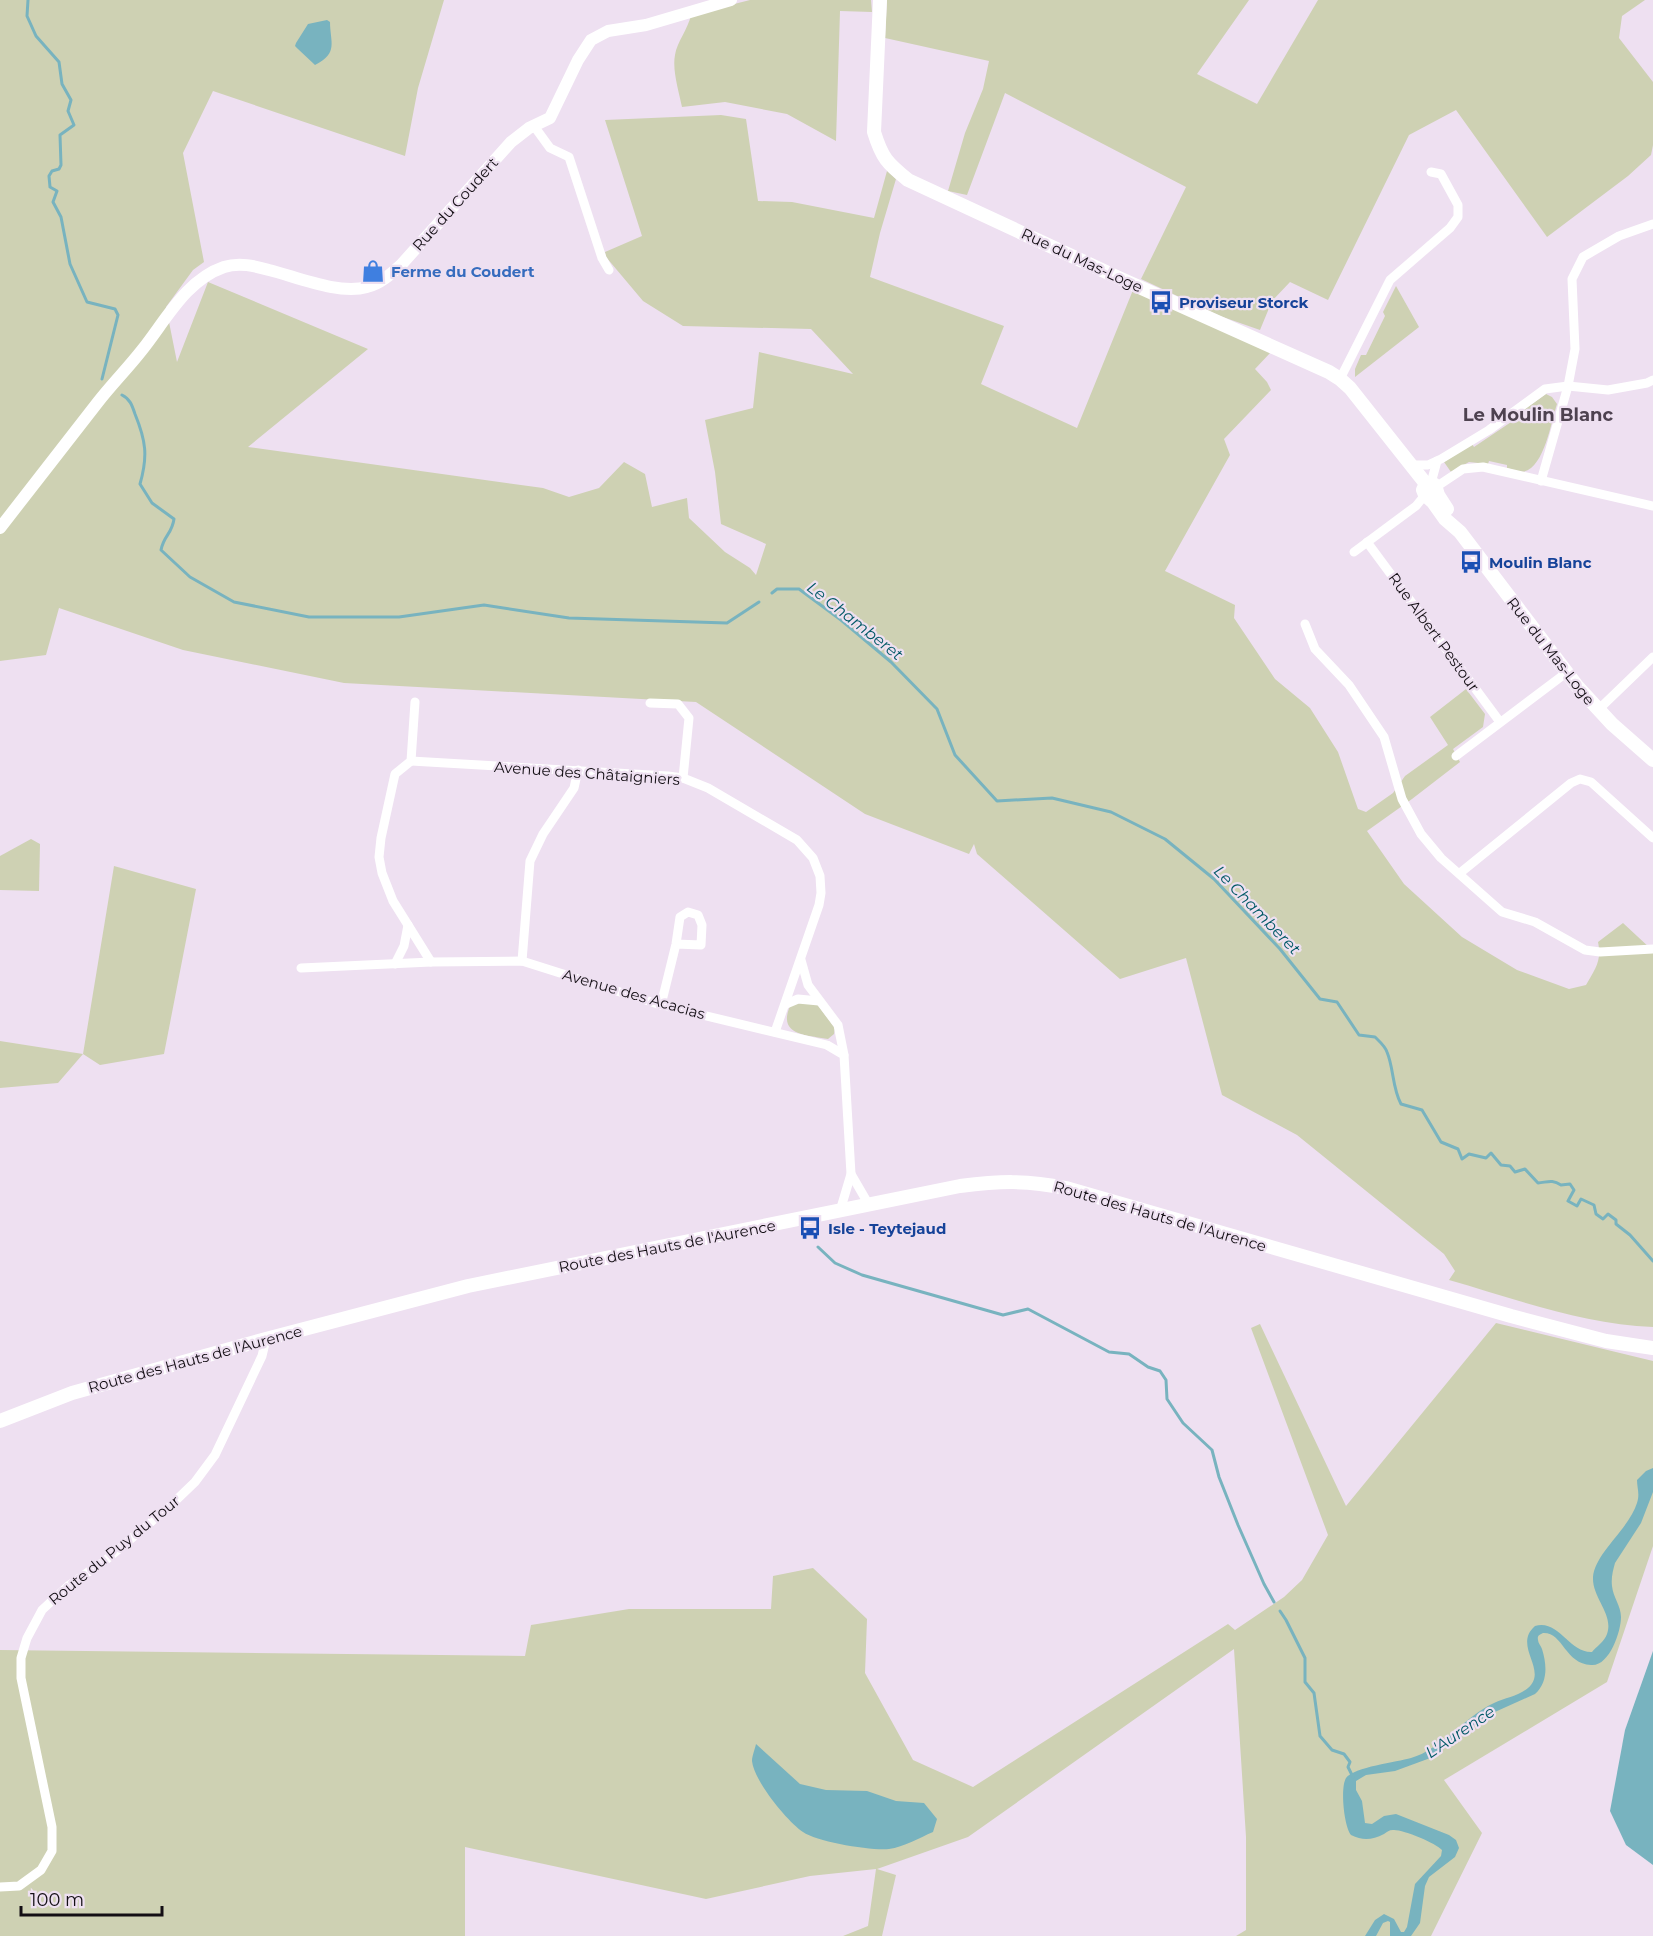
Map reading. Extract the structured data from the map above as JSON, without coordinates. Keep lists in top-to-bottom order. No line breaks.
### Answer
{"streets":{"main road":["Rue du Mas-Loge","Route des Hauts de l'Aurence"],"street":["Rue du Coudert","Rue Albert Pestour","Avenue des Châtaigniers","Avenue des Acacias","Route du Puy du Tour"]},"crossings":[["Avenue des Châtaigniers","Avenue des Acacias"],["Route des Hauts de l'Aurence","Route du Puy du Tour"]],"districts":["Le Moulin Blanc"],"water":["Le Chamberet","L'Aurence"],"places":{"shop":["Ferme du Coudert"],"bus stop":["Proviseur Storck","Moulin Blanc","Isle - Teytejaud"]},"scale_bar":"100 m"}
